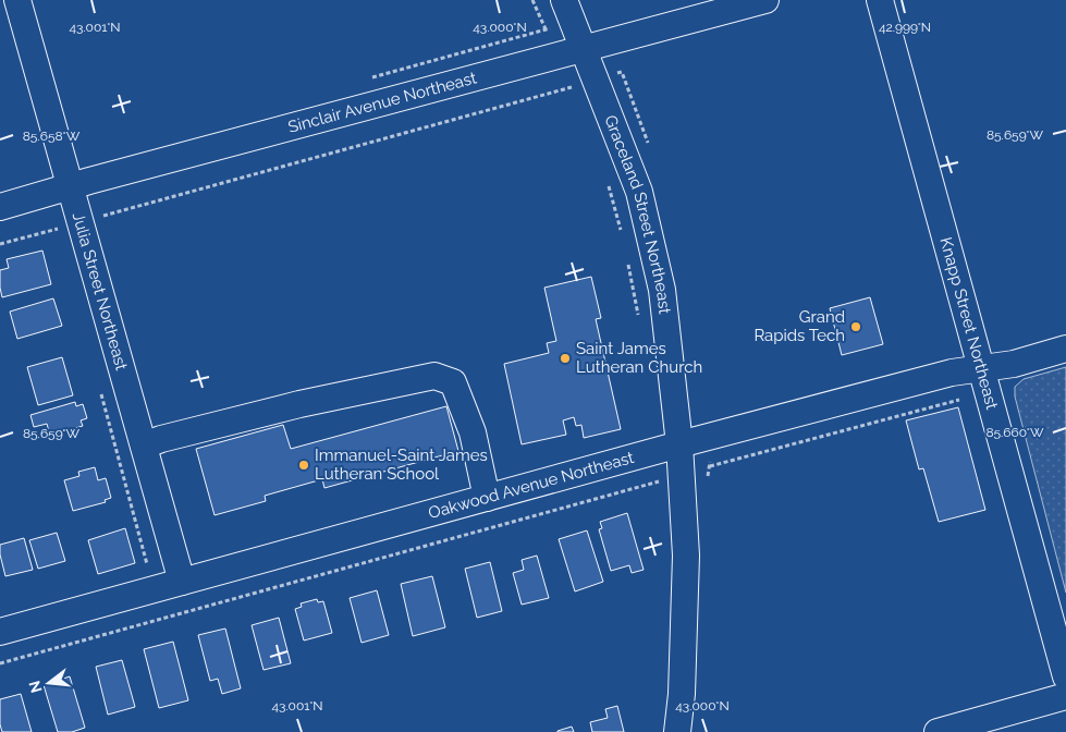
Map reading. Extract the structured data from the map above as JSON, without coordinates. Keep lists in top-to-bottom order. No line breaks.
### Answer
{"streets":{"street":["Sinclair Avenue Northeast","Graceland Street Northeast","Julia Street Northeast","Knapp Street Northeast","Oakwood Avenue Northeast"]},"crossings":[["Sinclair Avenue Northeast","Graceland Street Northeast"],["Sinclair Avenue Northeast","Julia Street Northeast"],["Graceland Street Northeast","Oakwood Avenue Northeast"],["Julia Street Northeast","Oakwood Avenue Northeast"],["Knapp Street Northeast","Oakwood Avenue Northeast"]],"places":["Grand Rapids Tech","Saint James Lutheran Church","Immanuel-Saint James Lutheran School"],"north":"left","coordinates":["43.001°N","43.000°N","42.999°N","85.659°W","85.658°W","85.660°W"]}
